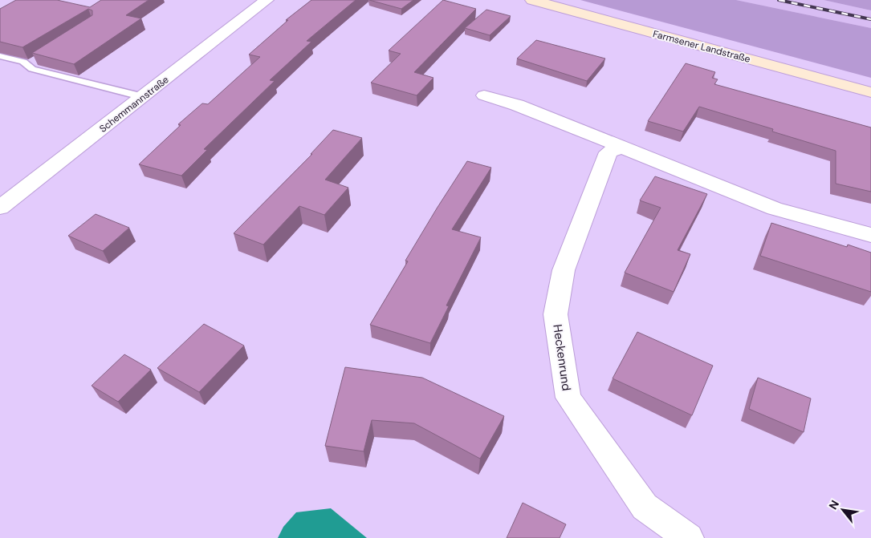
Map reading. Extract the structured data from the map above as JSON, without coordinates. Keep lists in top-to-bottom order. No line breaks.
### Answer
{"streets":{"main road":["Farmsener Landstraße"],"street":["Schemmannstraße","Heckenrund"]},"north":"top left"}
